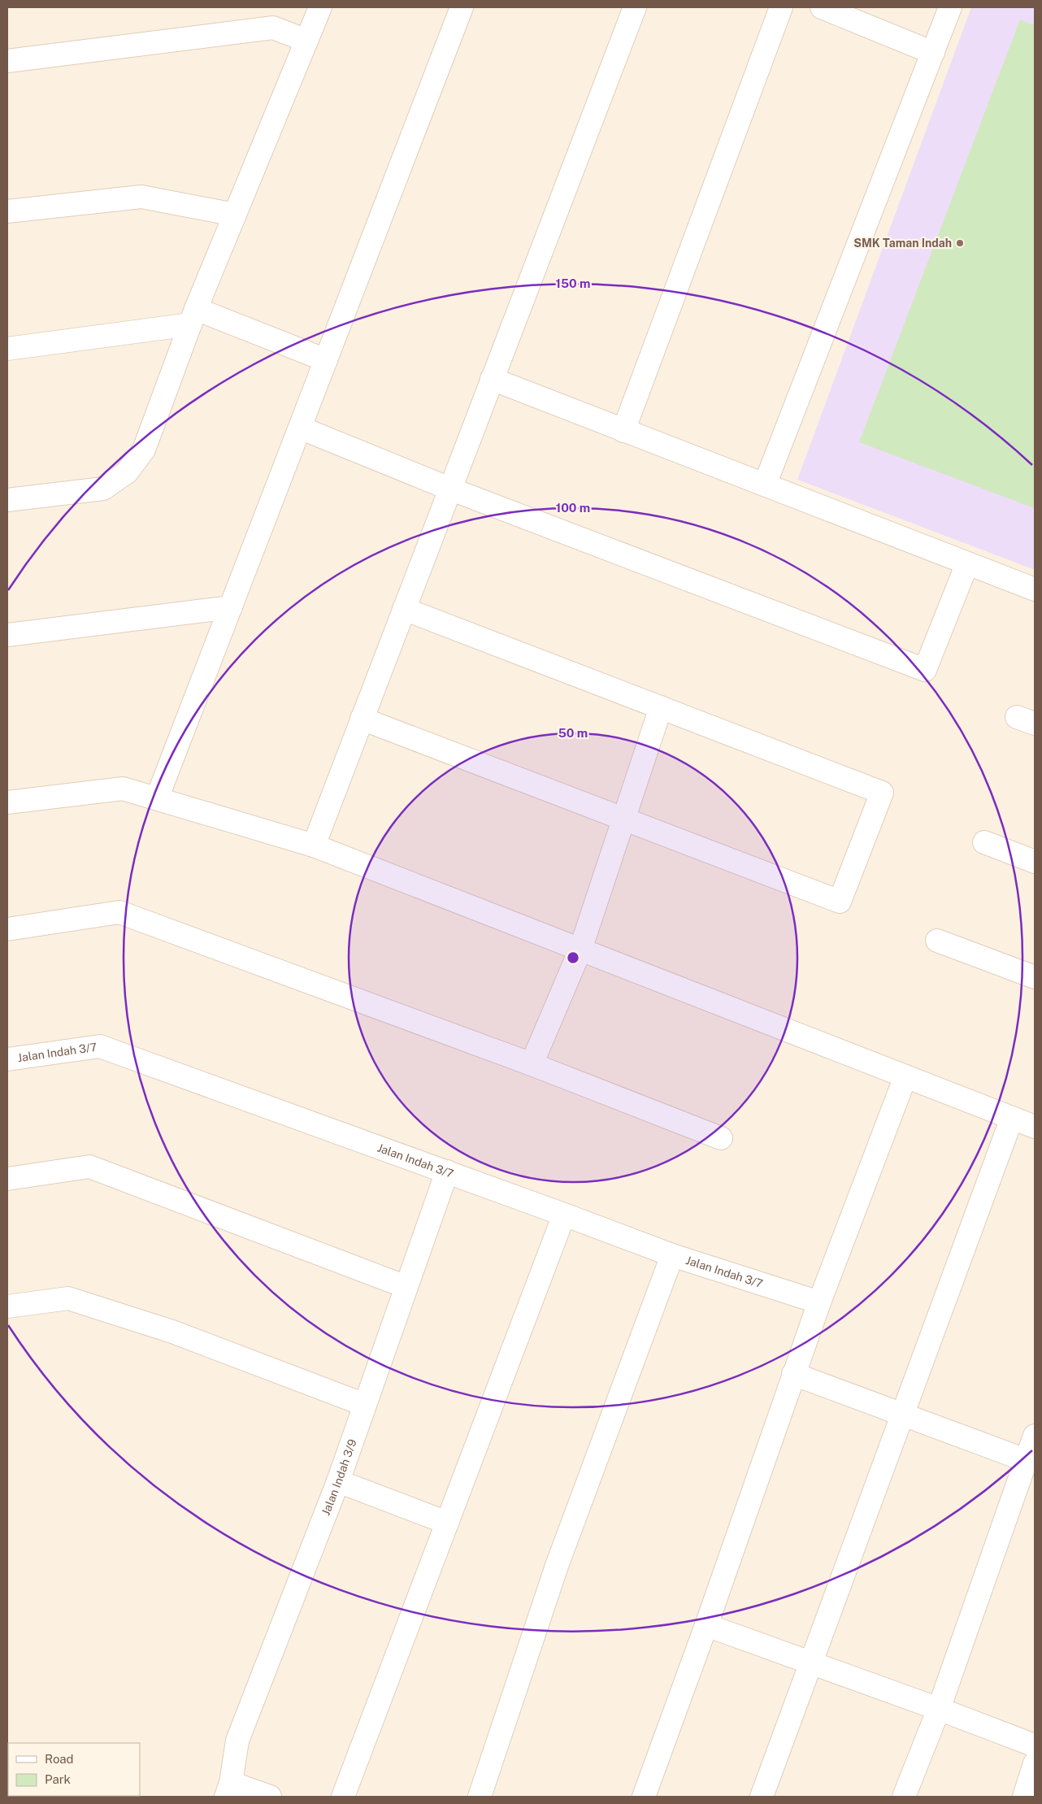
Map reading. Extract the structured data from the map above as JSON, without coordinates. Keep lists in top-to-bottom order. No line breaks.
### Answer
{"streets":{"street":["Jalan Indah 3/7","Jalan Indah 3/9"]},"crossings":[["Jalan Indah 3/7","Jalan Indah 3/9"]],"places":["SMK Taman Indah"],"legend":["Road","Park"],"rings":["150 m","100 m","50 m"]}
